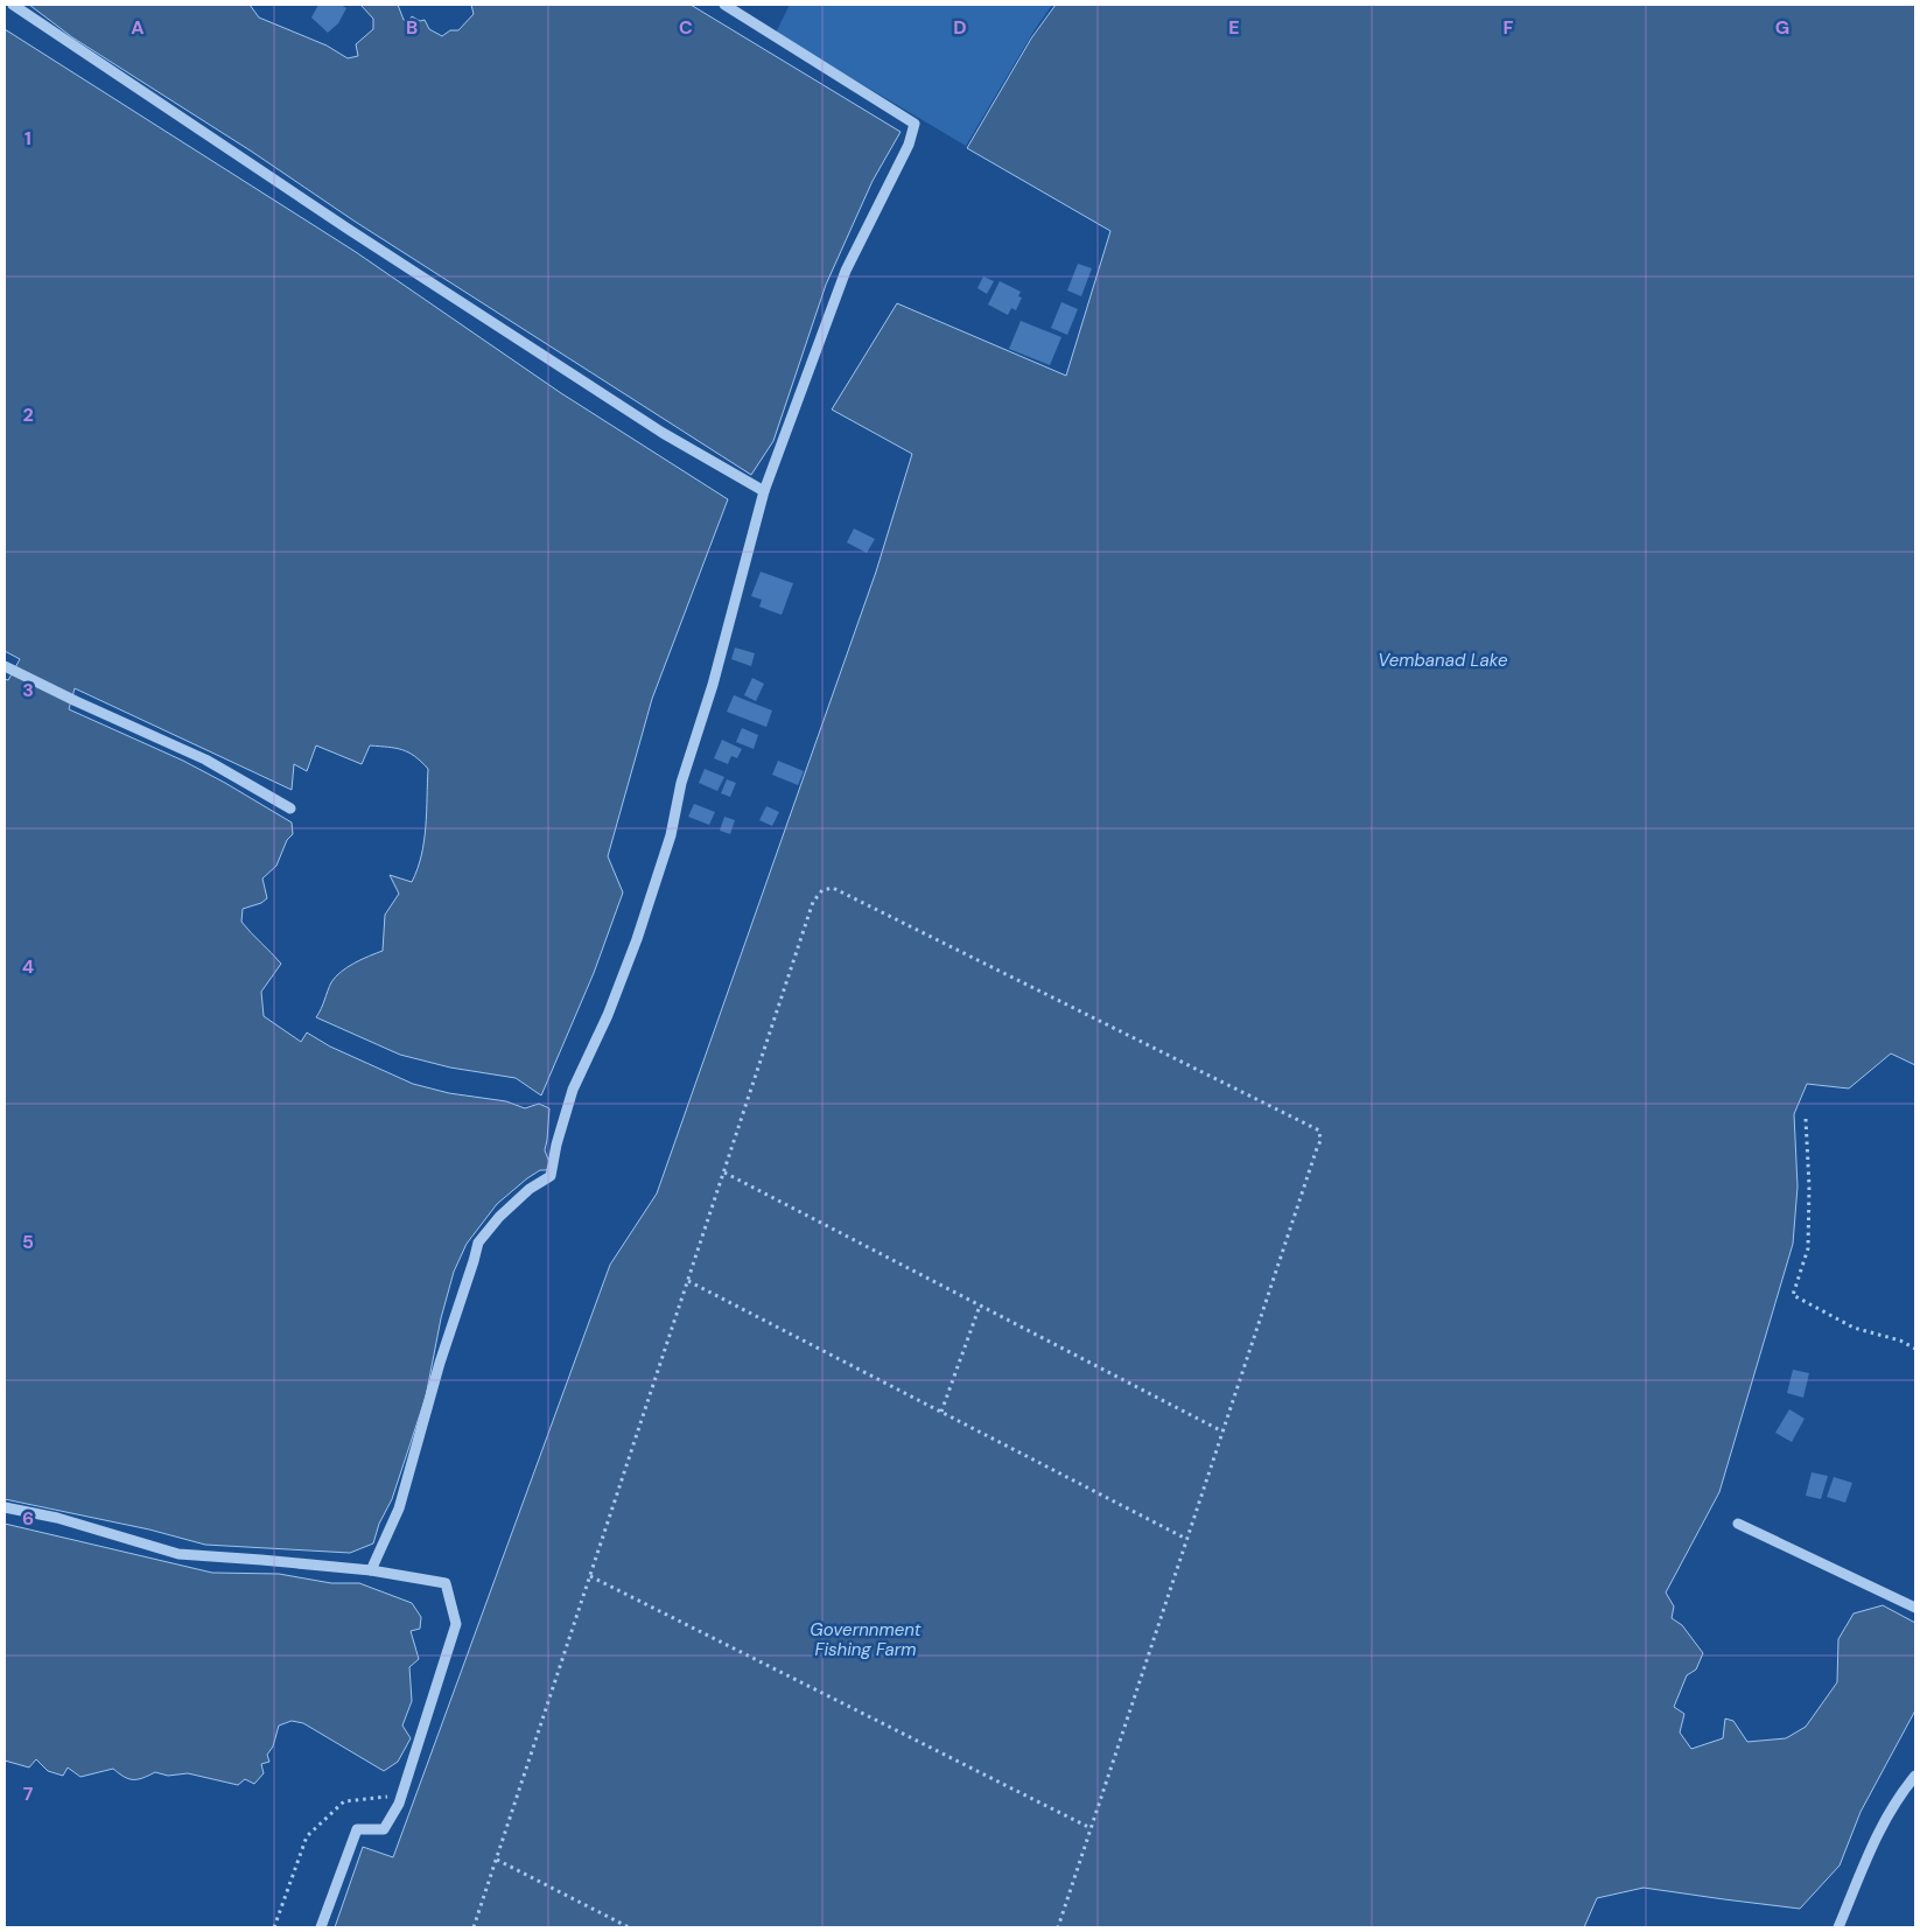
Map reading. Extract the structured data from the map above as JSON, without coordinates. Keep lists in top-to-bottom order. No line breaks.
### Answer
{"water":["Vembanad Lake","Governnment Fishing Farm"],"grid":{"columns":["A","B","C","D","E","F","G"],"rows":["1","2","3","4","5","6","7"]}}
